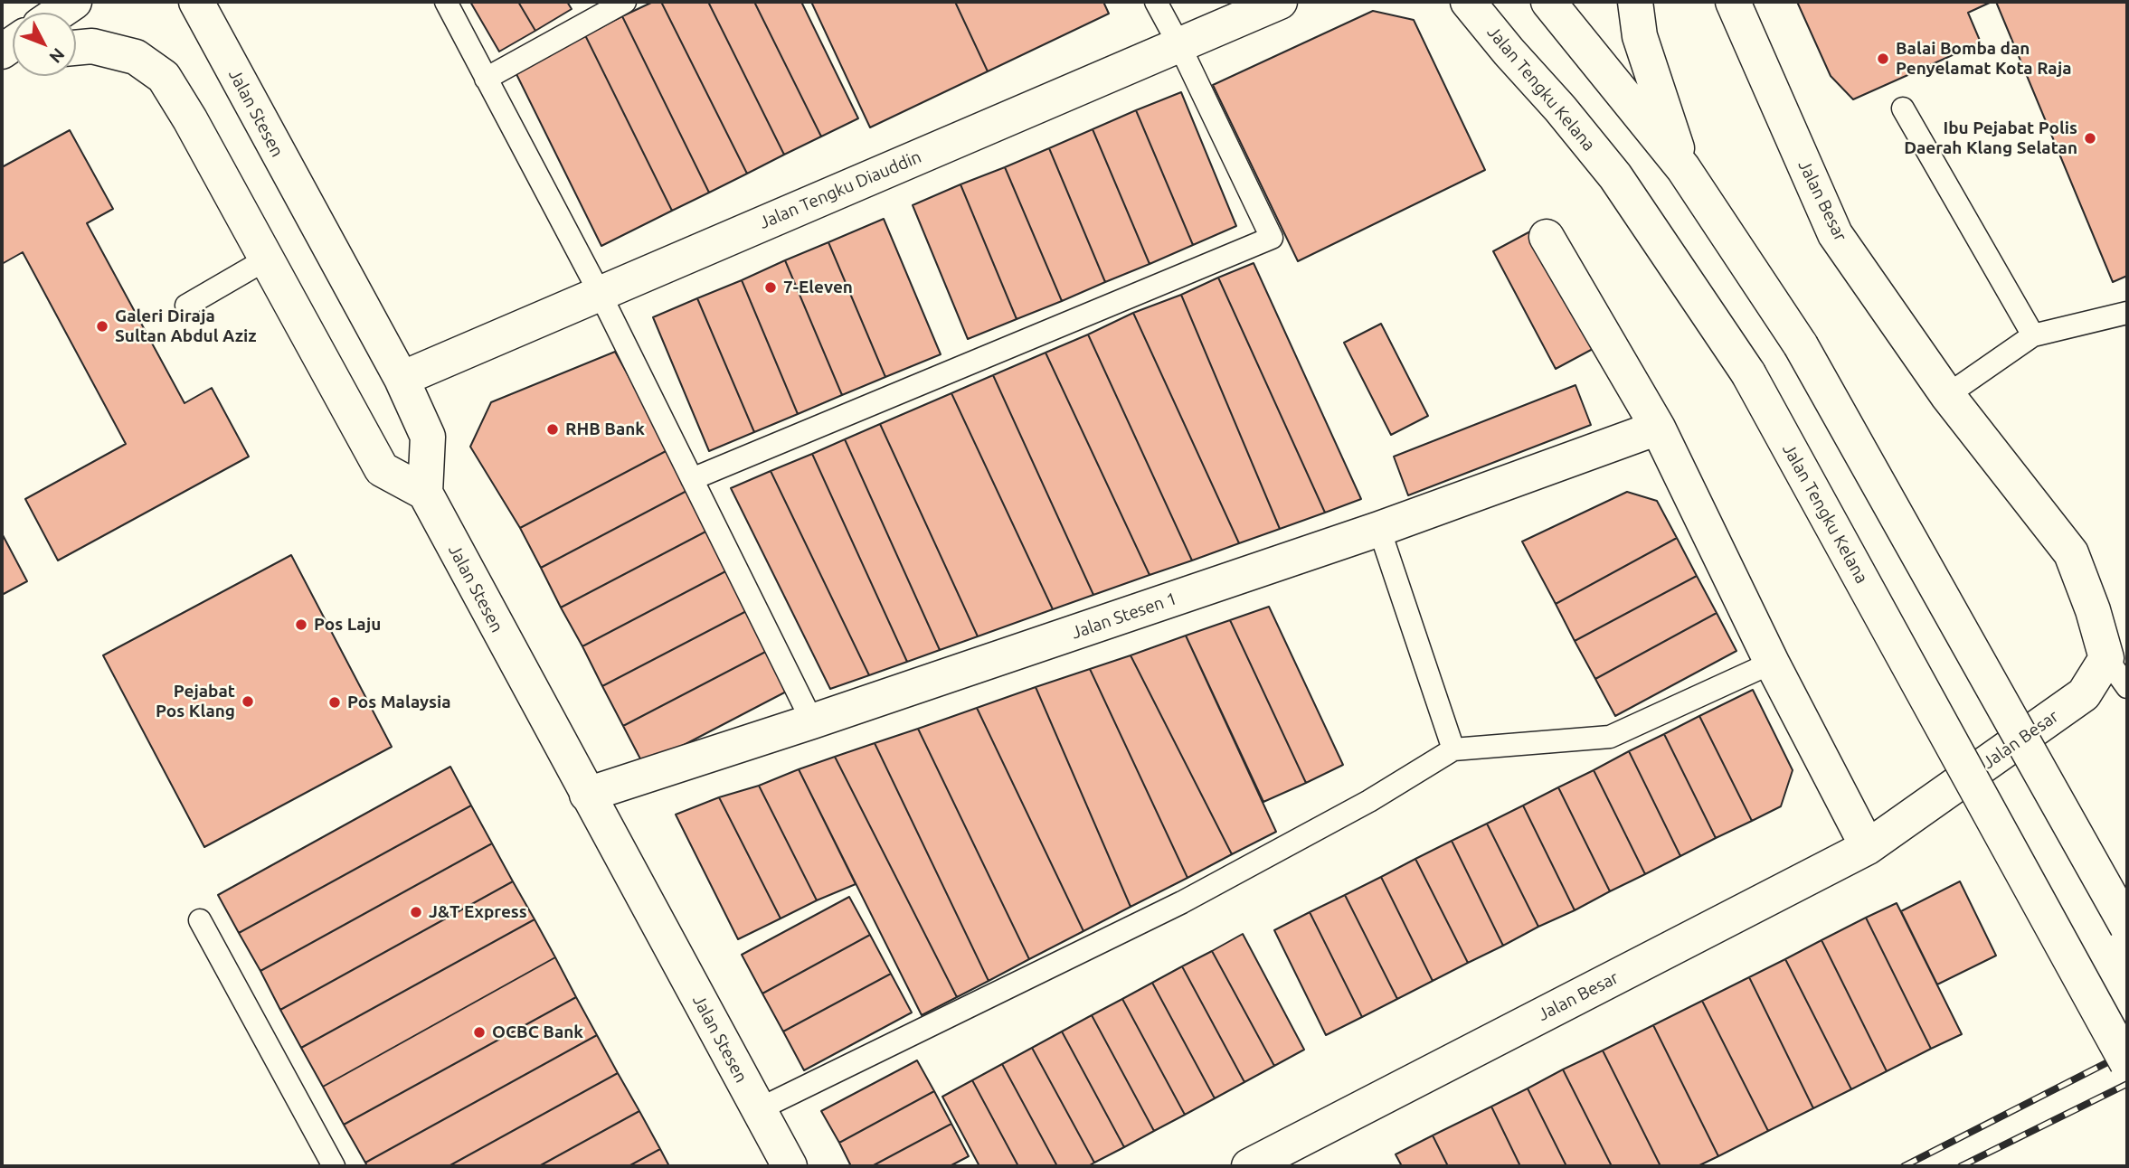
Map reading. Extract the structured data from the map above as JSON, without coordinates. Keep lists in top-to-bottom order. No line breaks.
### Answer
{"streets":{"main road":["Jalan Tengku Kelana","Jalan Stesen","Jalan Tengku Diauddin","Jalan Besar","Jalan Stesen 1"]},"crossings":[["Jalan Stesen","Jalan Tengku Diauddin"],["Jalan Stesen","Jalan Stesen 1"]],"places":["Balai Bomba dan Penyelamat Kota Raja","Ibu Pejabat Polis Daerah Klang Selatan","7-Eleven","Galeri Diraja Sultan Abdul Aziz","RHB Bank","Pos Laju","Pejabat Pos Klang","Pos Malaysia","J&T Express","OCBC Bank"],"north":"bottom right"}
